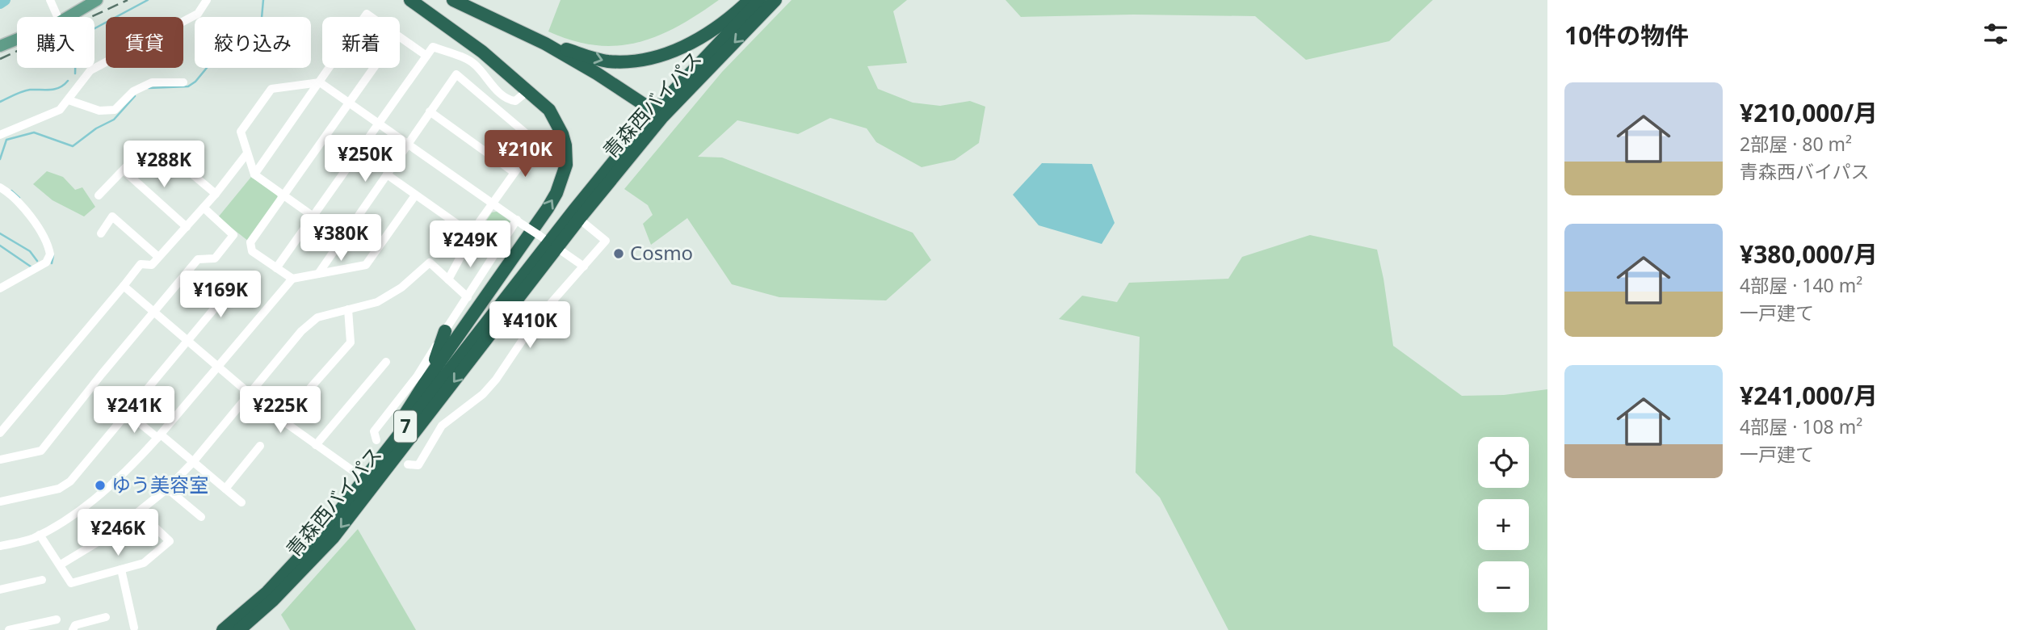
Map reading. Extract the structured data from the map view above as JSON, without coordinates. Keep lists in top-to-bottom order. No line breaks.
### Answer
{"streets":{"highway":["青森西バイパス","7"]},"places":["Cosmo","ゆう美容室"],"page":{"heading":"10件の物件","chip":["購入","賃貸","絞り込み","新着"],"list":[{"name":"¥210,000/月","note":"2部屋 · 80 m² · 青森西バイパス"},{"name":"¥380,000/月","note":"4部屋 · 140 m² · 一戸建て"},{"name":"¥241,000/月","note":"4部屋 · 108 m² · 一戸建て"}],"price":["¥210K","¥250K","¥288K","¥380K","¥249K","¥169K","¥410K","¥241K","¥225K","¥246K"],"map_buttons":["+","−"]}}
